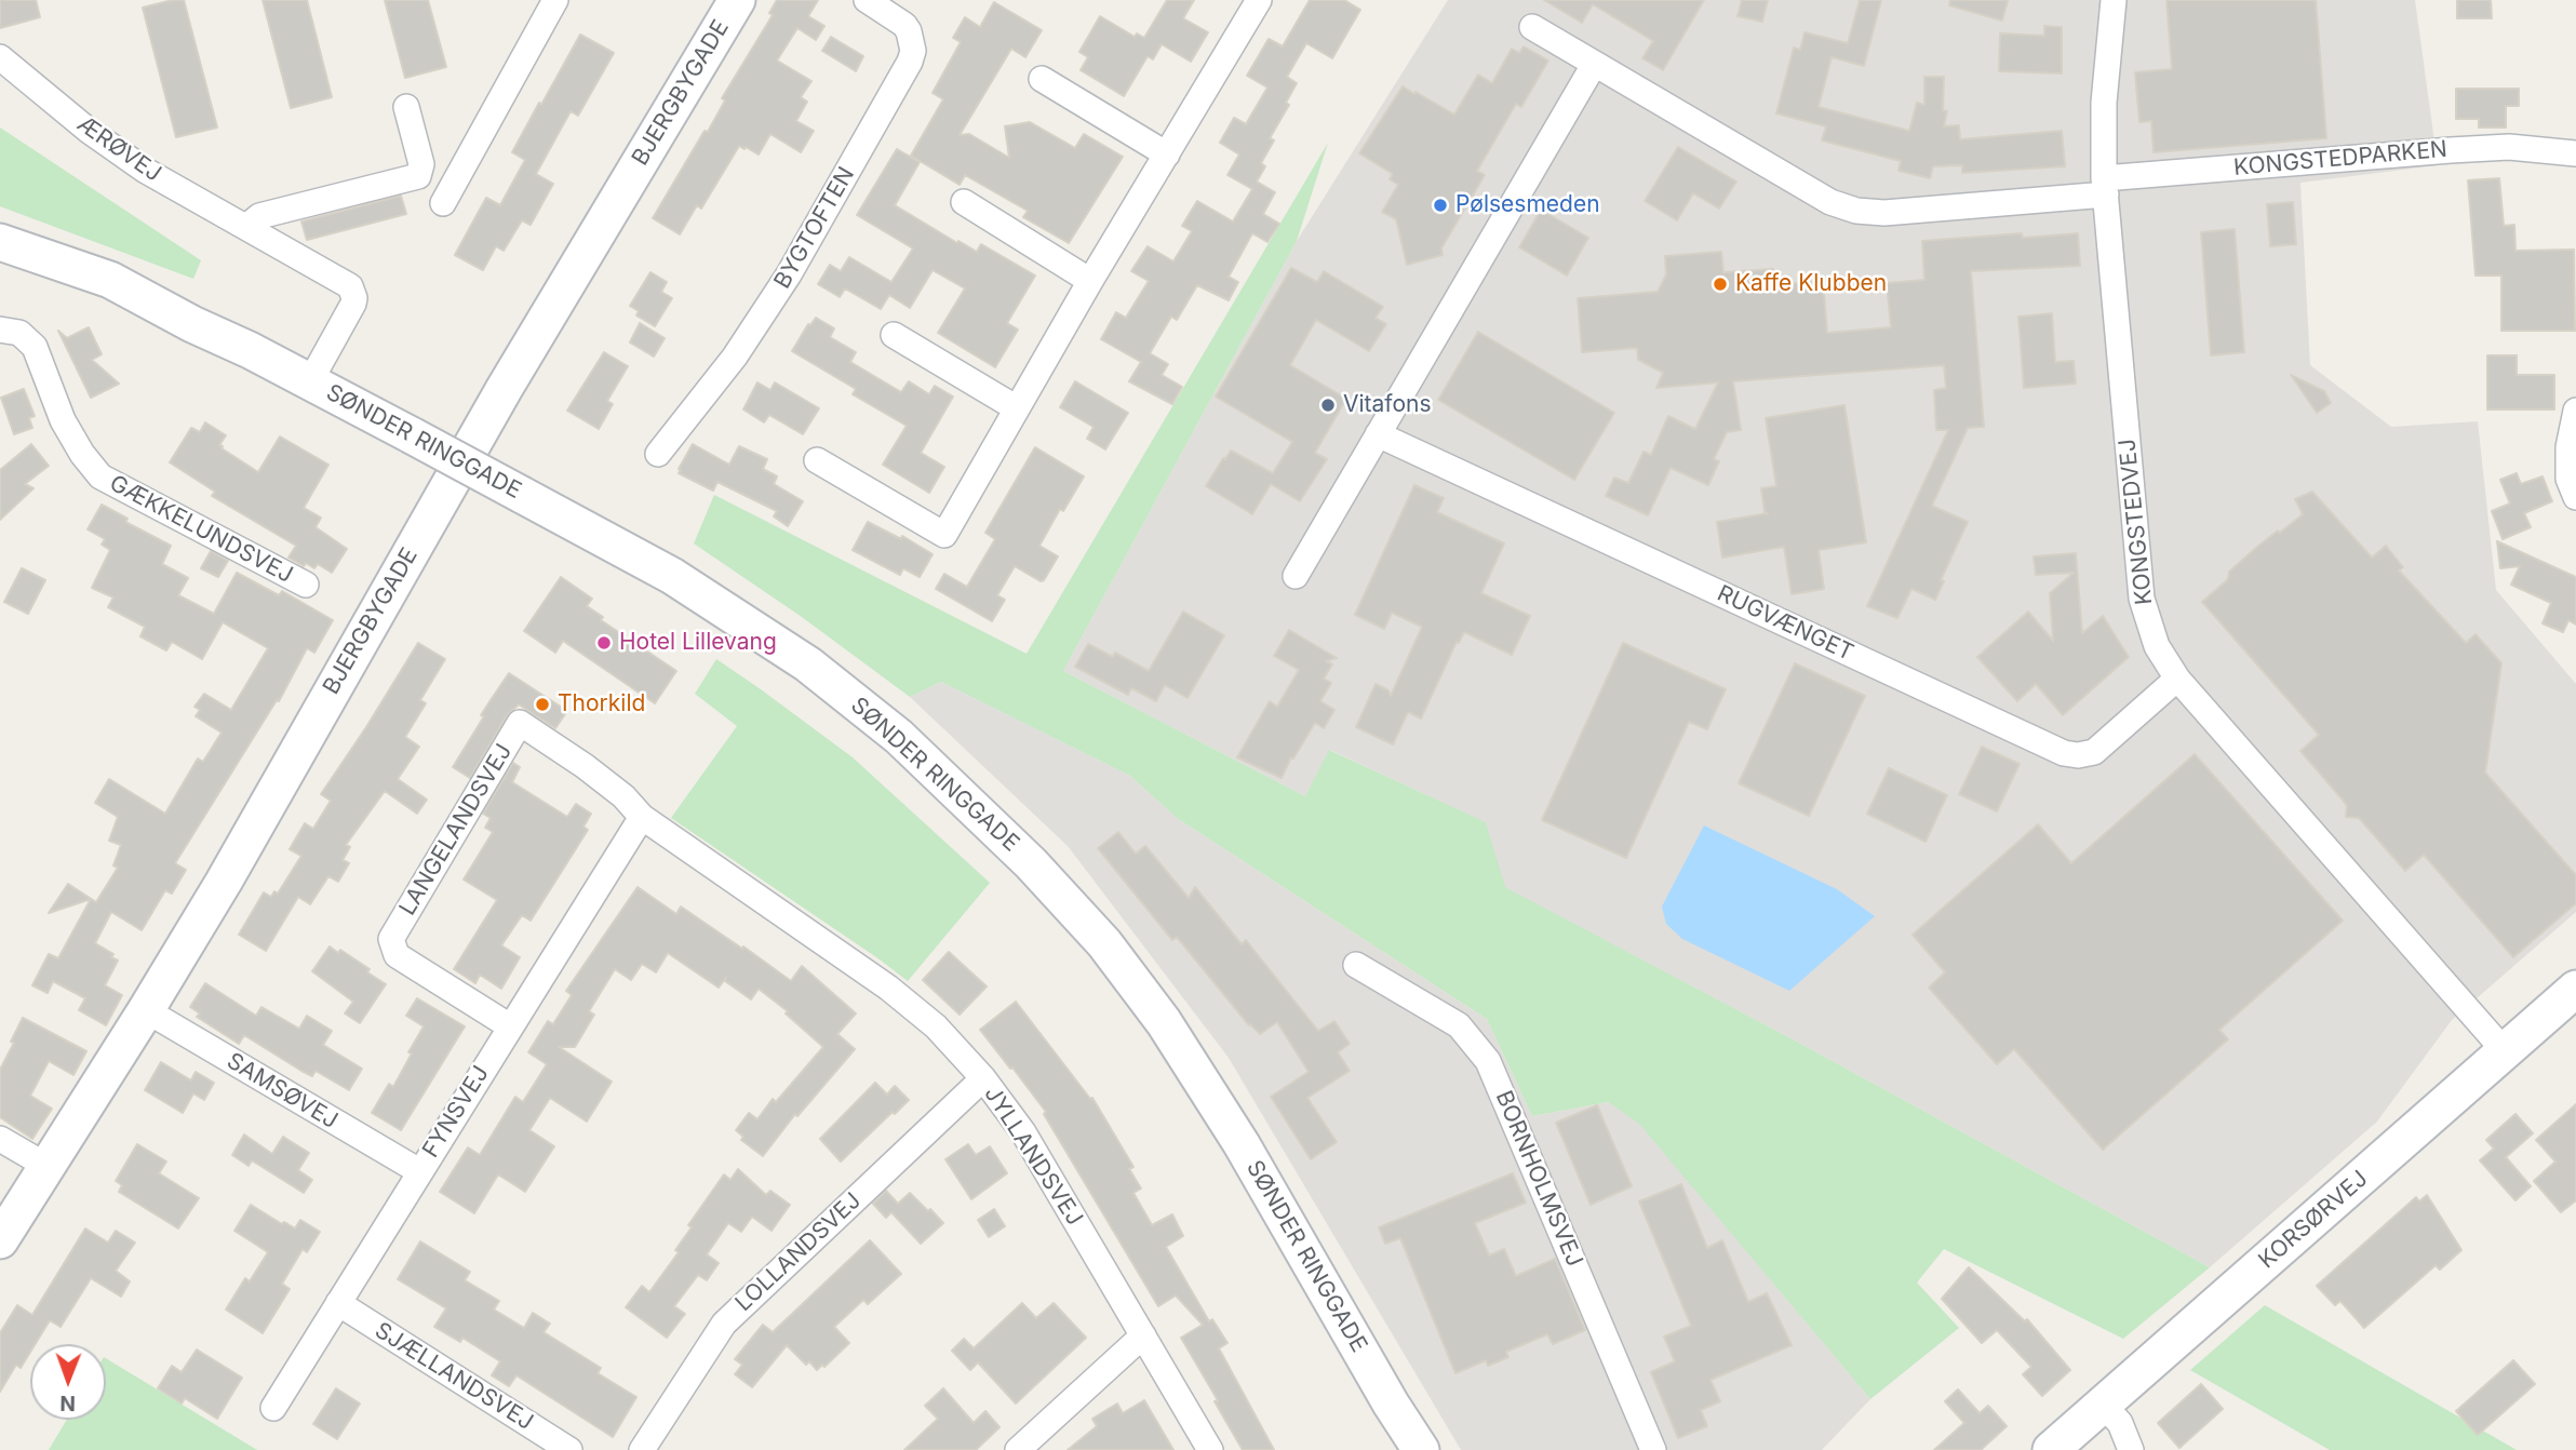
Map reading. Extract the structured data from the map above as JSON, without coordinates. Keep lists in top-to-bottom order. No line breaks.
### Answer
{"streets":{"street":["BJERGBYGADE","ÆRØVEJ","KONGSTEDPARKEN","BYGTOFTEN","SØNDER RINGGADE","KONGSTEDVEJ","GÆKKELUNDSVEJ","RUGVÆNGET","LANGELANDSVEJ","SAMSØVEJ","FYNSVEJ","JYLLANDSVEJ","BORNHOLMSVEJ","KORSØRVEJ","LOLLANDSVEJ","SJÆLLANDSVEJ"]},"crossings":[["BJERGBYGADE","SAMSØVEJ"],["ÆRØVEJ","SØNDER RINGGADE"],["KONGSTEDPARKEN","KONGSTEDVEJ"],["KONGSTEDVEJ","RUGVÆNGET"],["KONGSTEDVEJ","KORSØRVEJ"],["LANGELANDSVEJ","FYNSVEJ"],["LANGELANDSVEJ","JYLLANDSVEJ"],["SAMSØVEJ","FYNSVEJ"],["FYNSVEJ","JYLLANDSVEJ"],["FYNSVEJ","SJÆLLANDSVEJ"],["JYLLANDSVEJ","LOLLANDSVEJ"]],"places":["Pølsesmeden","Kaffe Klubben","Vitafons","Hotel Lillevang","Thorkild"],"north":"bottom"}
